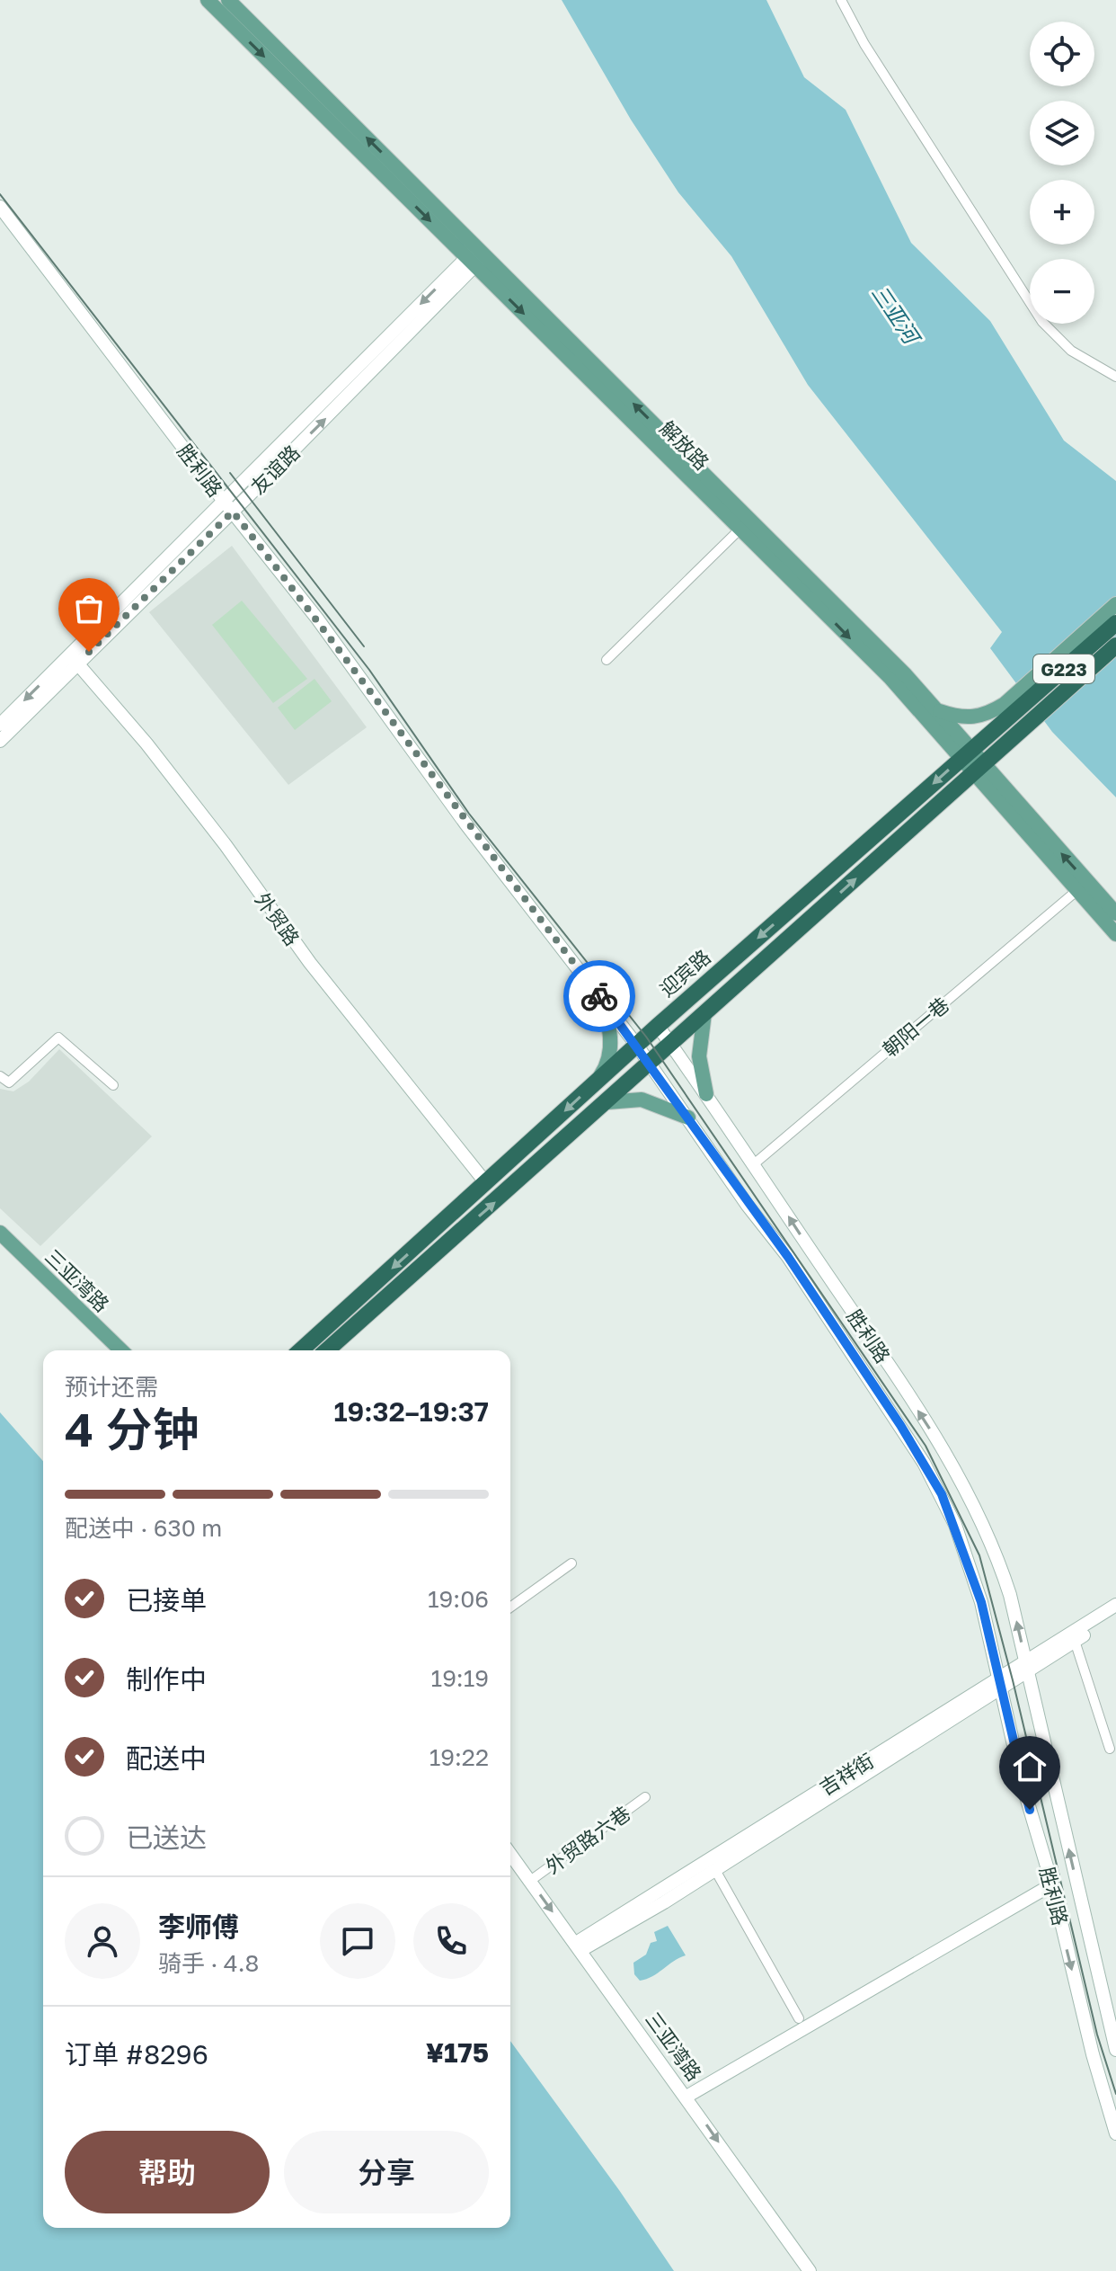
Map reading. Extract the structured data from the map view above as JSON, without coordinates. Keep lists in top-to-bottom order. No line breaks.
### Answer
{"streets":{"highway":["G223","迎宾路"],"main road":["解放路","友谊路","胜利路","外贸路","三亚湾路","吉祥街"],"street":["朝阳一巷","外贸路六巷"]},"crossings":[["解放路","友谊路"],["解放路","G223"],["解放路","迎宾路"],["解放路","朝阳一巷"],["友谊路","胜利路"],["友谊路","外贸路"],["胜利路","G223"],["胜利路","迎宾路"],["胜利路","朝阳一巷"],["胜利路","吉祥街"],["G223","迎宾路"],["外贸路","迎宾路"],["三亚湾路","吉祥街"],["三亚湾路","外贸路六巷"]],"one_way":["三亚湾路"],"water":["三亚河"],"page":{"map_buttons":["+","−"],"heading":["4 分钟","预计还需","19:32–19:37"],"panel":["李师傅","骑手 · 4.8","订单 #8296","¥175"],"bar":"配送中 · 630 m","list":[["已接单","19:06"],["制作中","19:19"],["配送中","19:22"],"已送达"],"buttons":["帮助","分享"]}}
